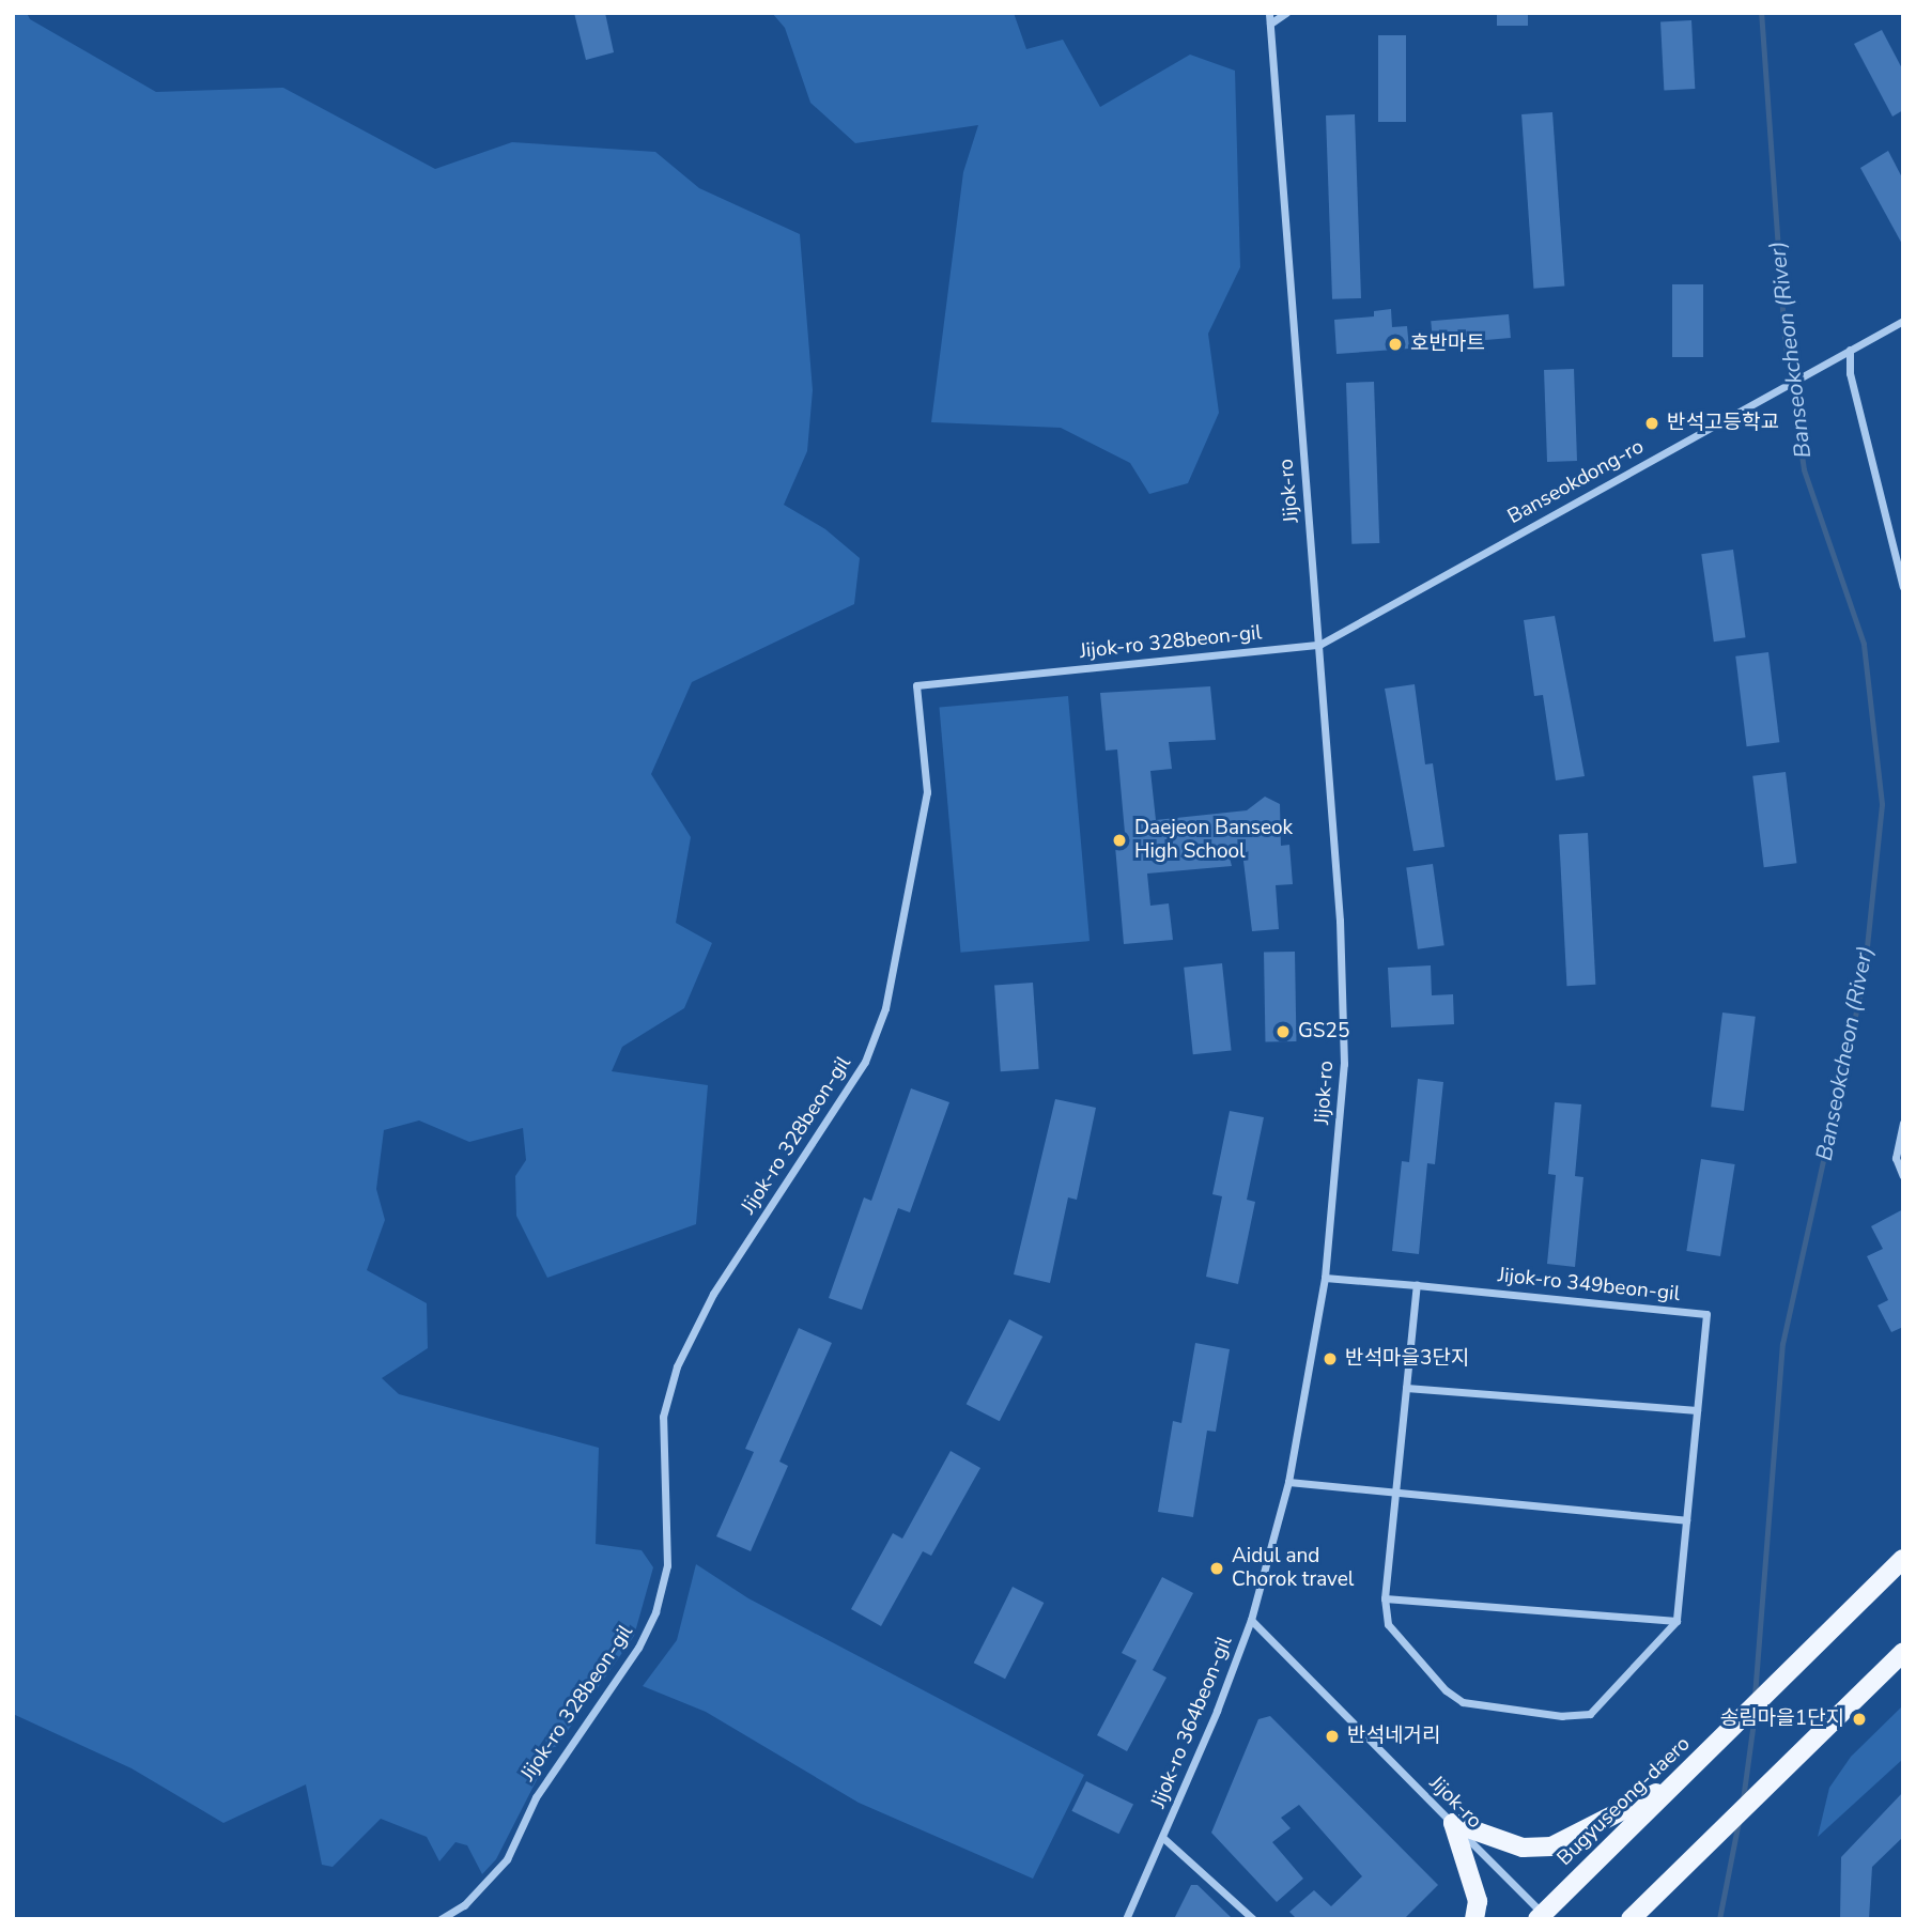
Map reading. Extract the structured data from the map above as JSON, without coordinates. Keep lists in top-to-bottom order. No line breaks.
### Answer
{"streets":{"main road":["Bugyuseong-daero"],"street":["Banseokdong-ro","Jijok-ro","Jijok-ro 328beon-gil","Jijok-ro 349beon-gil","Jijok-ro 364beon-gil"]},"crossings":[["Banseokdong-ro","Jijok-ro"],["Banseokdong-ro","Jijok-ro 328beon-gil"],["Jijok-ro","Jijok-ro 328beon-gil"],["Jijok-ro","Jijok-ro 349beon-gil"],["Jijok-ro","Jijok-ro 364beon-gil"],["Jijok-ro","Bugyuseong-daero"]],"water":["Banseokcheon (River)"],"places":["호반마트","반석고등학교","Daejeon Banseok High School","GS25","반석마을3단지","Aidul and Chorok travel","송림마을1단지","반석네거리"]}
